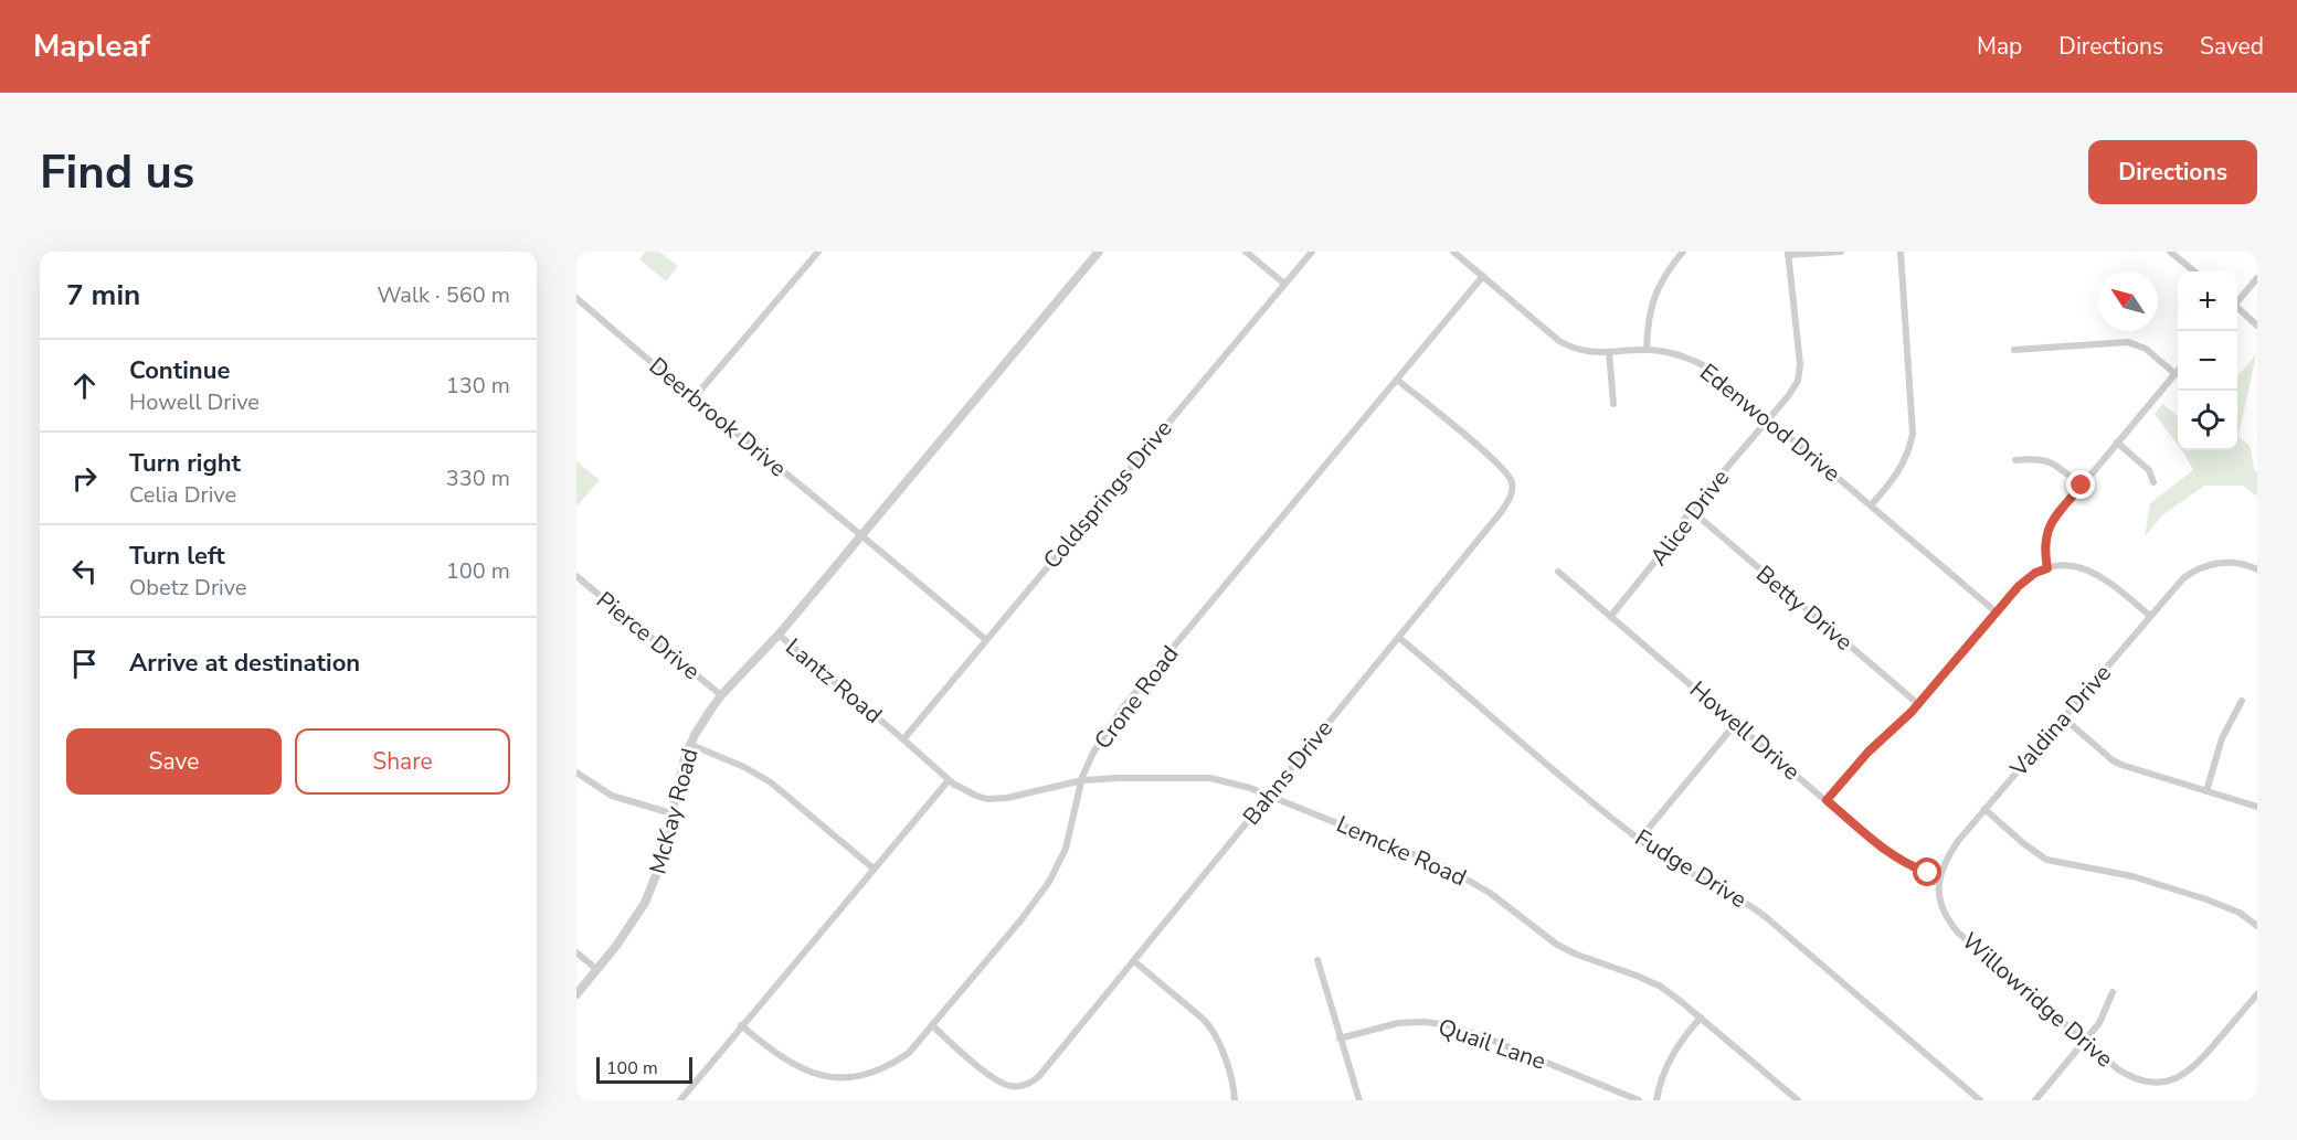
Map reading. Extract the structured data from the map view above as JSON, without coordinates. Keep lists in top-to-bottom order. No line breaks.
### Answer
{"streets":{"street":["Deerbrook Drive","Edenwood Drive","Coldsprings Drive","Alice Drive","Betty Drive","Pierce Drive","Lantz Road","Crone Road","Valdina Drive","Howell Drive","Bahns Drive","McKay Road","Lemcke Road","Fudge Drive","Willowridge Drive","Quail Lane"]},"crossings":[["Deerbrook Drive","Coldsprings Drive"],["Deerbrook Drive","Lantz Road"],["Edenwood Drive","Alice Drive"],["Edenwood Drive","Crone Road"],["Coldsprings Drive","Lantz Road"],["Alice Drive","Betty Drive"],["Alice Drive","Howell Drive"],["Pierce Drive","McKay Road"],["Lantz Road","McKay Road"],["Lantz Road","Lemcke Road"],["Crone Road","Bahns Drive"],["Crone Road","Lemcke Road"],["Valdina Drive","Howell Drive"],["Valdina Drive","Willowridge Drive"],["Howell Drive","Willowridge Drive"],["Bahns Drive","Lemcke Road"],["Bahns Drive","Fudge Drive"]],"scale_bar":"100 m","north":"top left","page":{"header":"Mapleaf","nav":["Map","Directions","Saved"],"buttons":["Directions",["Save","Share"]],"title":"Find us","heading":["7 min","Walk · 560 m"],"map_buttons":["+","−"],"list":[["Continue","Howell Drive","130 m"],["Turn right","Celia Drive","330 m"],["Turn left","Obetz Drive","100 m"],"Arrive at destination"],"scale":"100 m"}}
